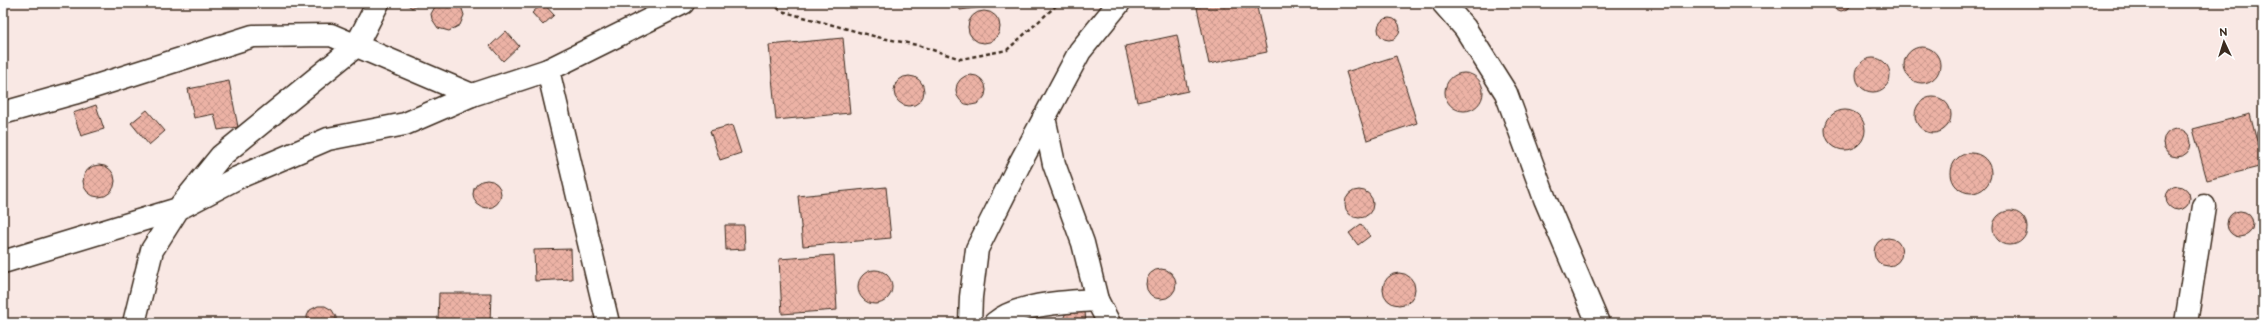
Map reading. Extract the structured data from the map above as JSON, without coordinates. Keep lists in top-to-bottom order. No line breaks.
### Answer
{"north":"top"}
